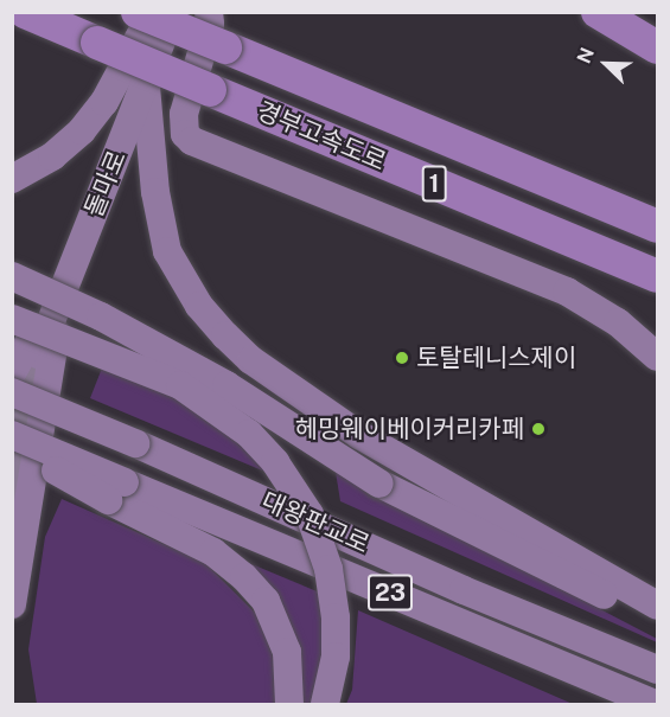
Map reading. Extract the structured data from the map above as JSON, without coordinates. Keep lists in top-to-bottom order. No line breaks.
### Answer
{"streets":{"highway":["경부고속도로","1"],"main road":["돌마로","대왕판교로","23"]},"places":["토탈테니스제이","헤밍웨이베이커리카페"],"north":"top left"}
